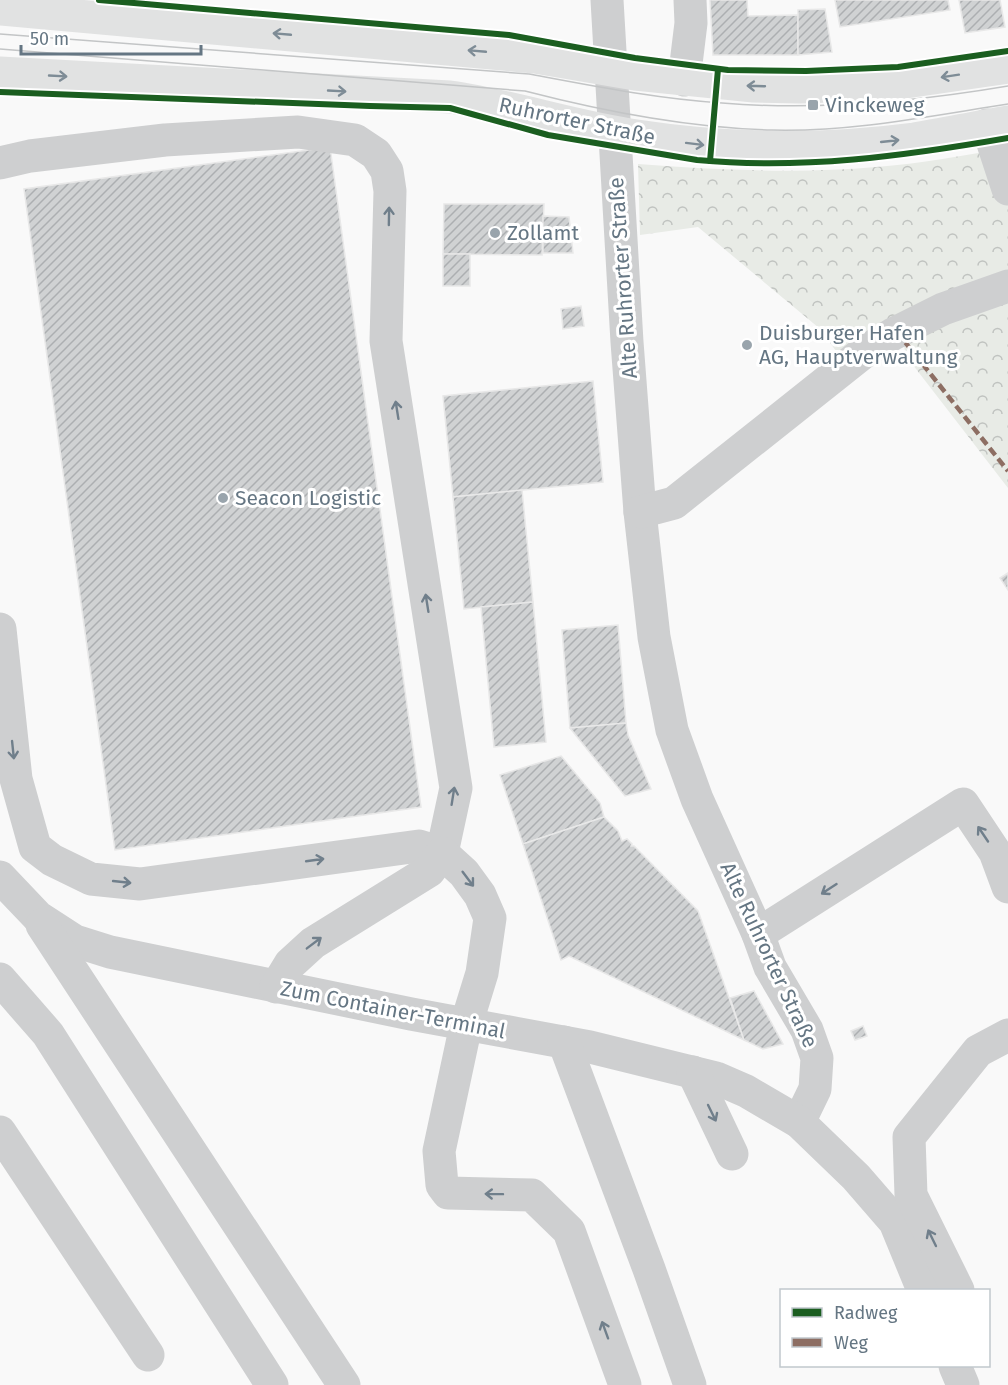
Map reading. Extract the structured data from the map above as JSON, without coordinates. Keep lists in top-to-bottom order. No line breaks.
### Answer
{"streets":{"main road":["Ruhrorter Straße"],"street":["Alte Ruhrorter Straße","Zum Container-Terminal"]},"crossings":[["Alte Ruhrorter Straße","Zum Container-Terminal"]],"places":{"transit":["Vinckeweg"],"other":["Zollamt","Duisburger Hafen AG, Hauptverwaltung","Seacon Logistic"]},"legend":["Radweg","Weg"],"scale_bar":"50 m"}
